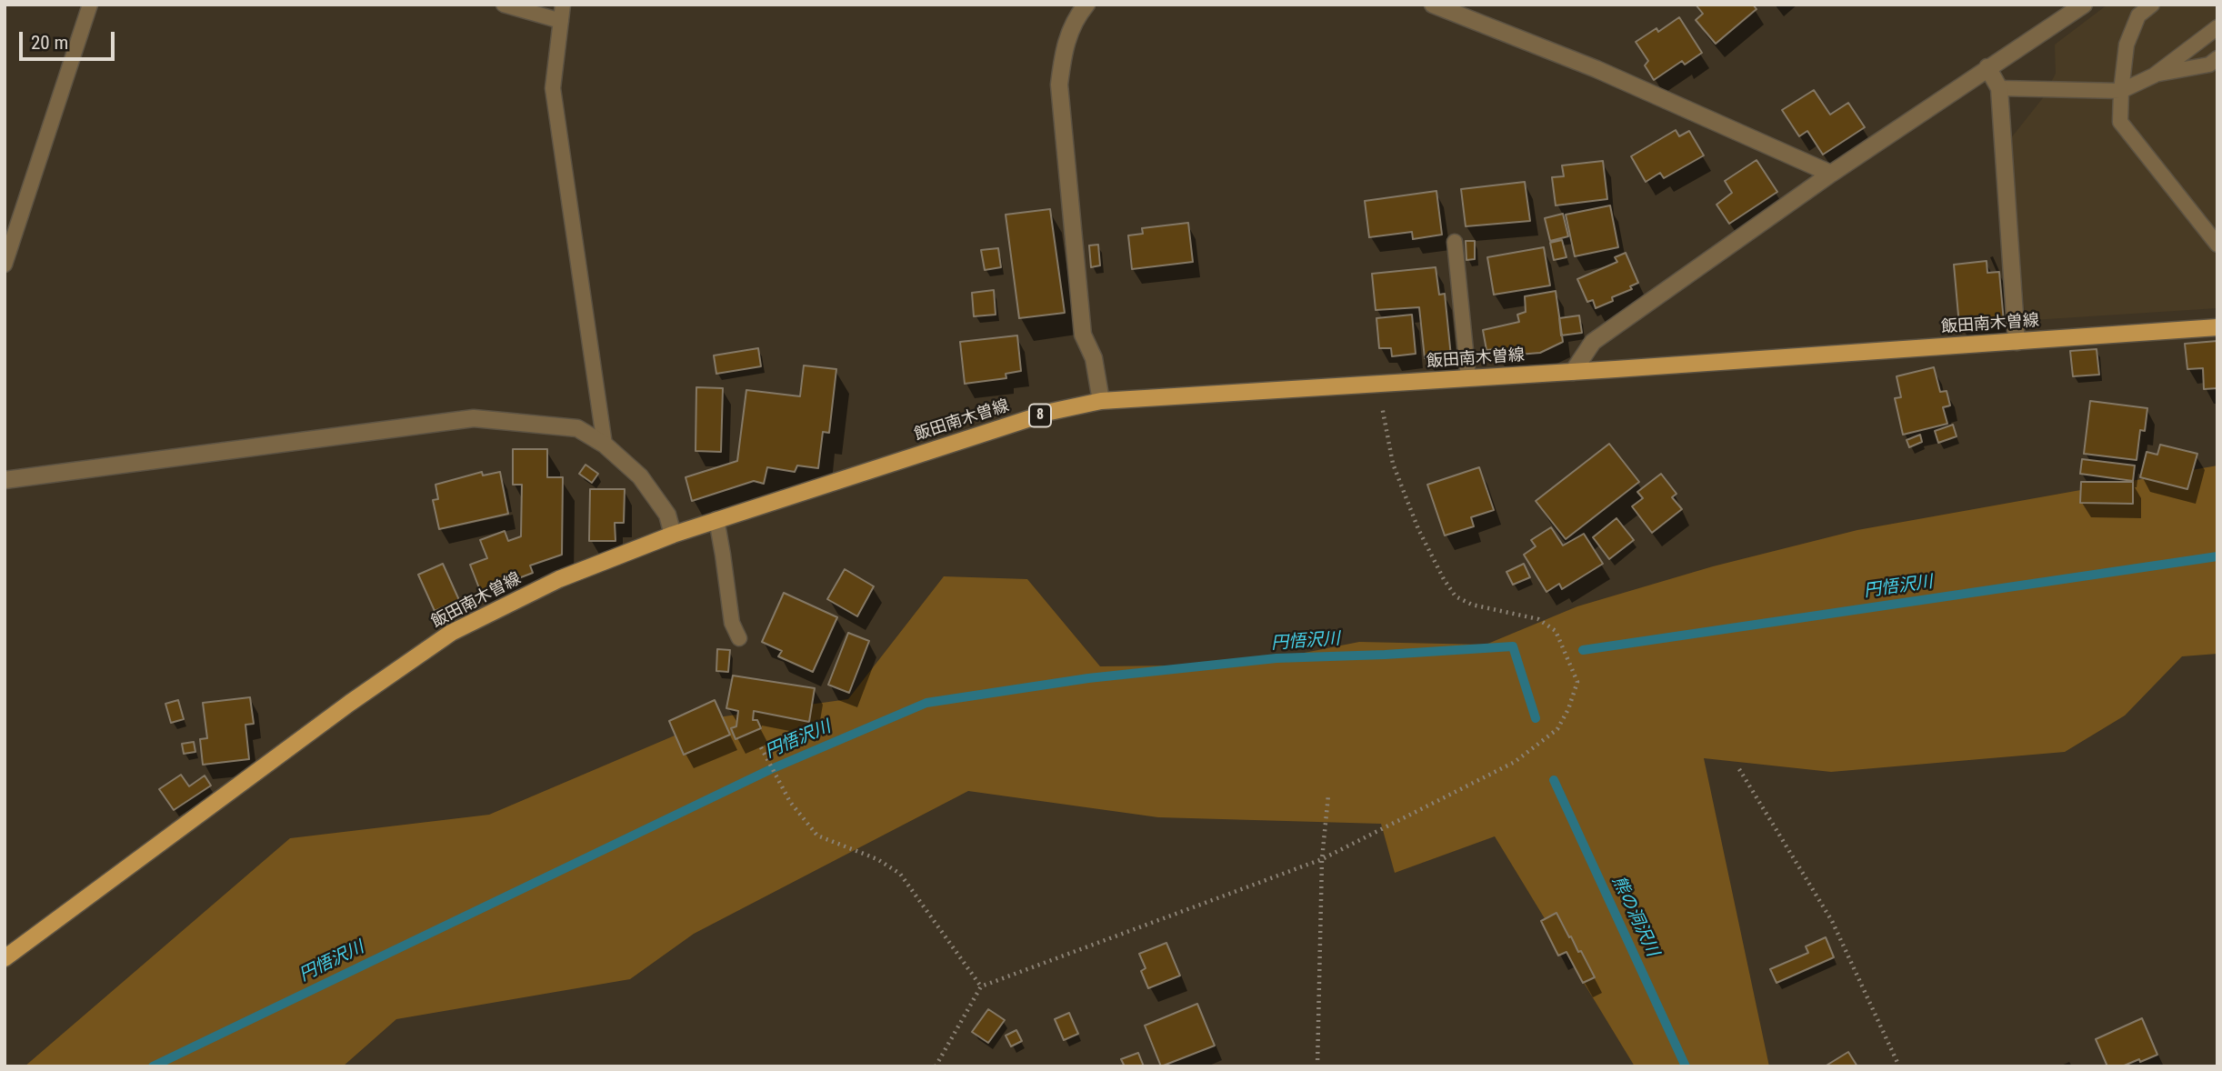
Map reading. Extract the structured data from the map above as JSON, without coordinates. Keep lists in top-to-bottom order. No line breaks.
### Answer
{"streets":{"main road":["飯田南木曽線","8"]},"water":["円悟沢川","熊の洞沢川"],"scale_bar":"20 m"}
